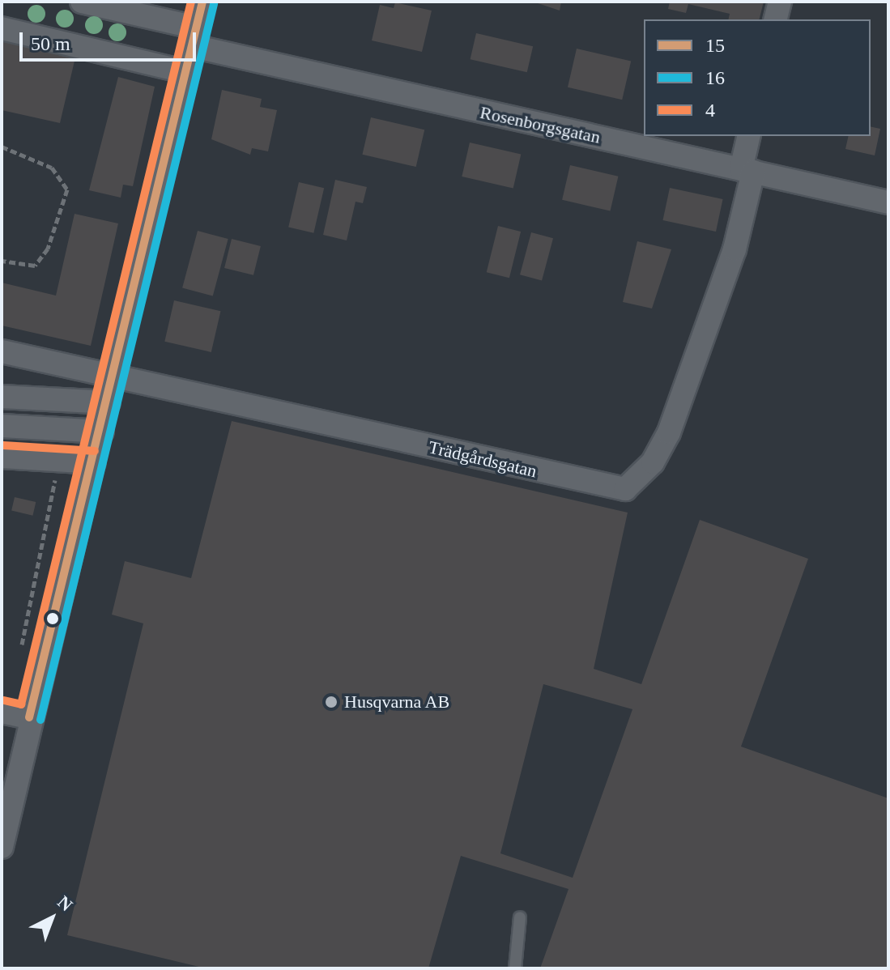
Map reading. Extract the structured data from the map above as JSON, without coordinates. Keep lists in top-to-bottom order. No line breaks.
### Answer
{"streets":{"street":["Rosenborgsgatan","Trädgårdsgatan"]},"crossings":[["Rosenborgsgatan","Trädgårdsgatan"]],"places":["Husqvarna AB"],"lines":["transit line 15","transit line 4","transit line 16"],"legend":["15","16","4"],"scale_bar":"50 m","north":"top right"}
